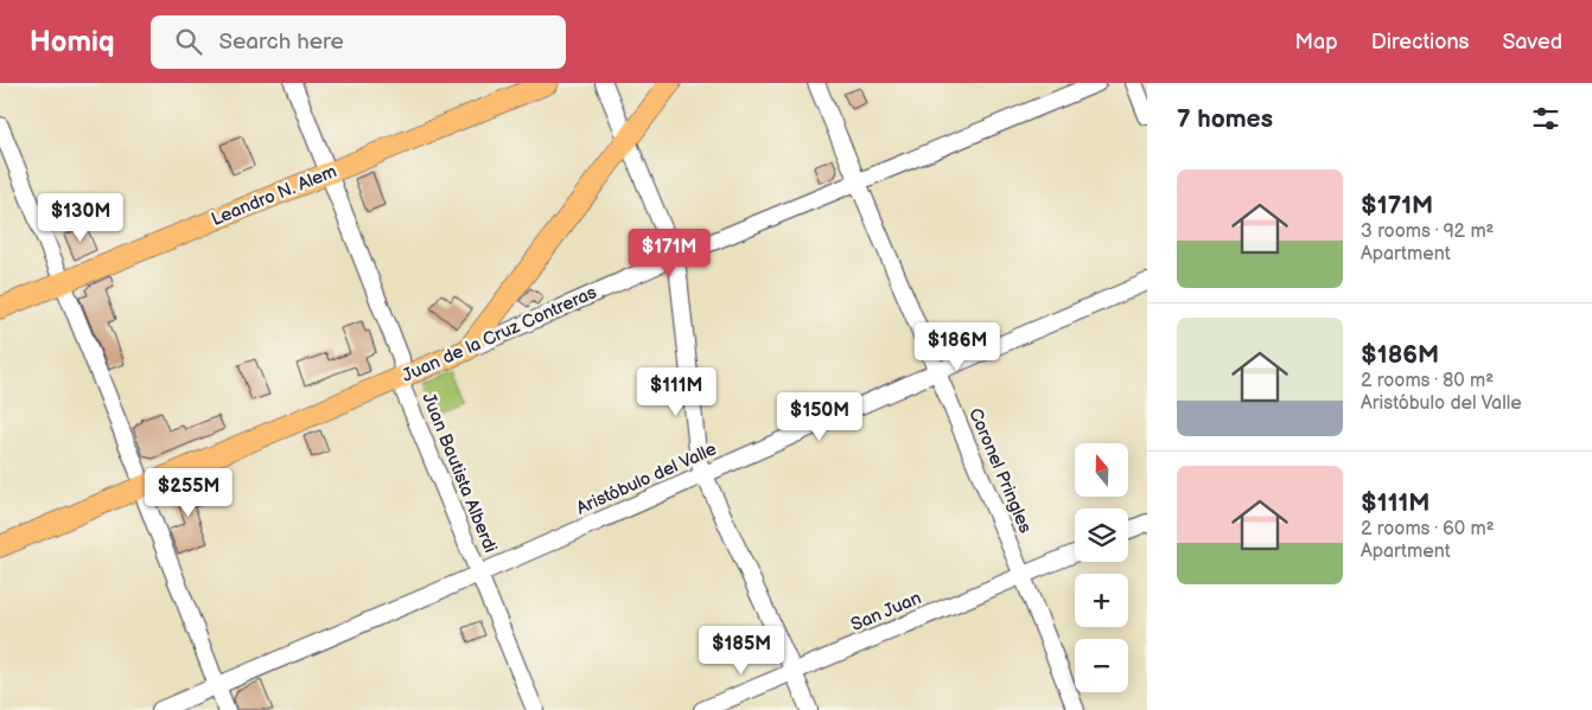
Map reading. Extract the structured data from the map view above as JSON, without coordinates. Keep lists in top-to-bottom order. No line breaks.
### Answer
{"streets":{"main road":["Leandro N. Alem","Juan de la Cruz Contreras"],"street":["Coronel Pringles","Juan Bautista Alberdi","Aristóbulo del Valle","San Juan"]},"crossings":[["Leandro N. Alem","Juan Bautista Alberdi"],["Juan de la Cruz Contreras","Coronel Pringles"],["Juan de la Cruz Contreras","Juan Bautista Alberdi"],["Coronel Pringles","Aristóbulo del Valle"],["Coronel Pringles","San Juan"],["Juan Bautista Alberdi","Aristóbulo del Valle"]],"north":"top","page":{"header":"Homiq","search":"Search here","nav":["Map","Directions","Saved"],"heading":"7 homes","list":[{"name":"$171M","note":"3 rooms · 92 m² · Apartment"},{"name":"$186M","note":"2 rooms · 80 m² · Aristóbulo del Valle"},{"name":"$111M","note":"2 rooms · 60 m² · Apartment"}],"price":["$130M","$171M","$186M","$111M","$150M","$255M","$185M"],"map_buttons":["+","−"]}}
